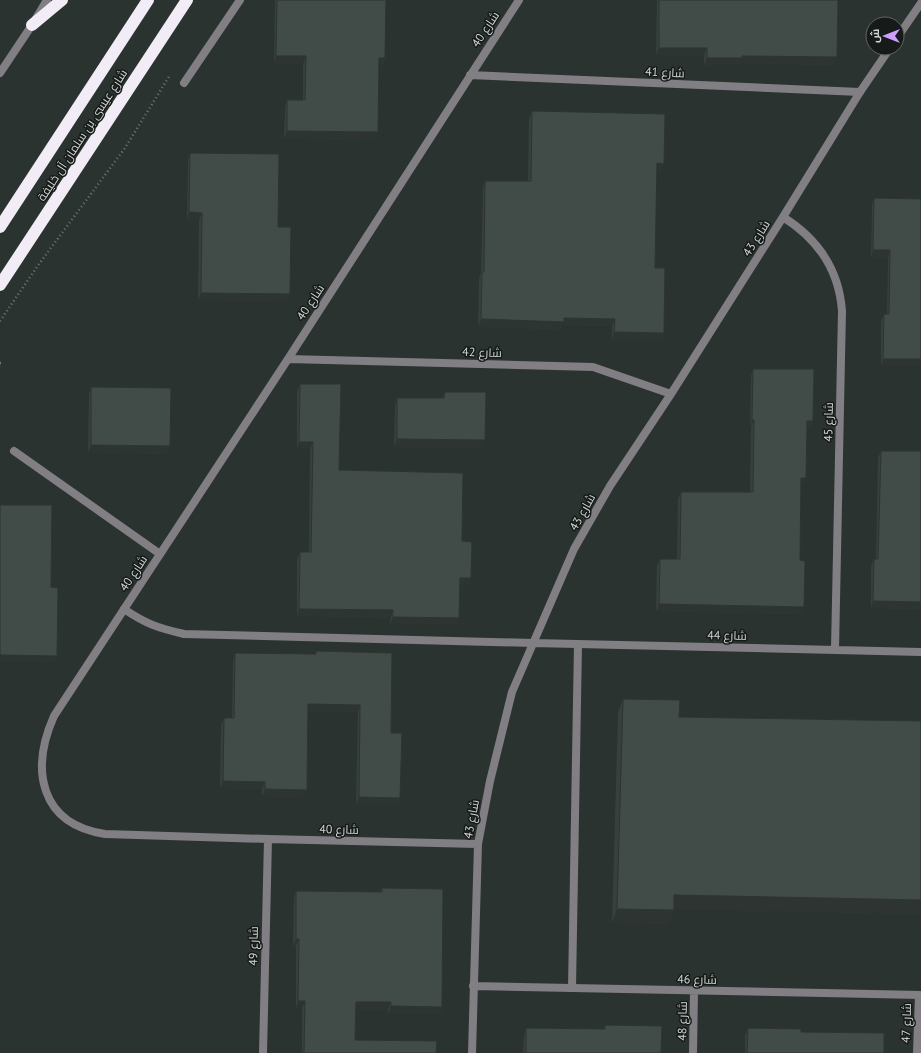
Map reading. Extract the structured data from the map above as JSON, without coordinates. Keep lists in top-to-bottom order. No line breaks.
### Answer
{"streets":{"highway":["شارع عيسى بن سلمان آل خليفة"],"street":["شارع 40","شارع 41","شارع 43","شارع 42","شارع 45","شارع 44","شارع 49","شارع 46","شارع 48","شارع 47"]},"crossings":[["شارع 40","شارع 41"],["شارع 40","شارع 43"],["شارع 40","شارع 42"],["شارع 40","شارع 44"],["شارع 40","شارع 49"],["شارع 41","شارع 43"],["شارع 43","شارع 42"],["شارع 43","شارع 45"],["شارع 43","شارع 44"],["شارع 43","شارع 46"],["شارع 45","شارع 44"],["شارع 46","شارع 48"],["شارع 46","شارع 47"]],"north":"left"}
